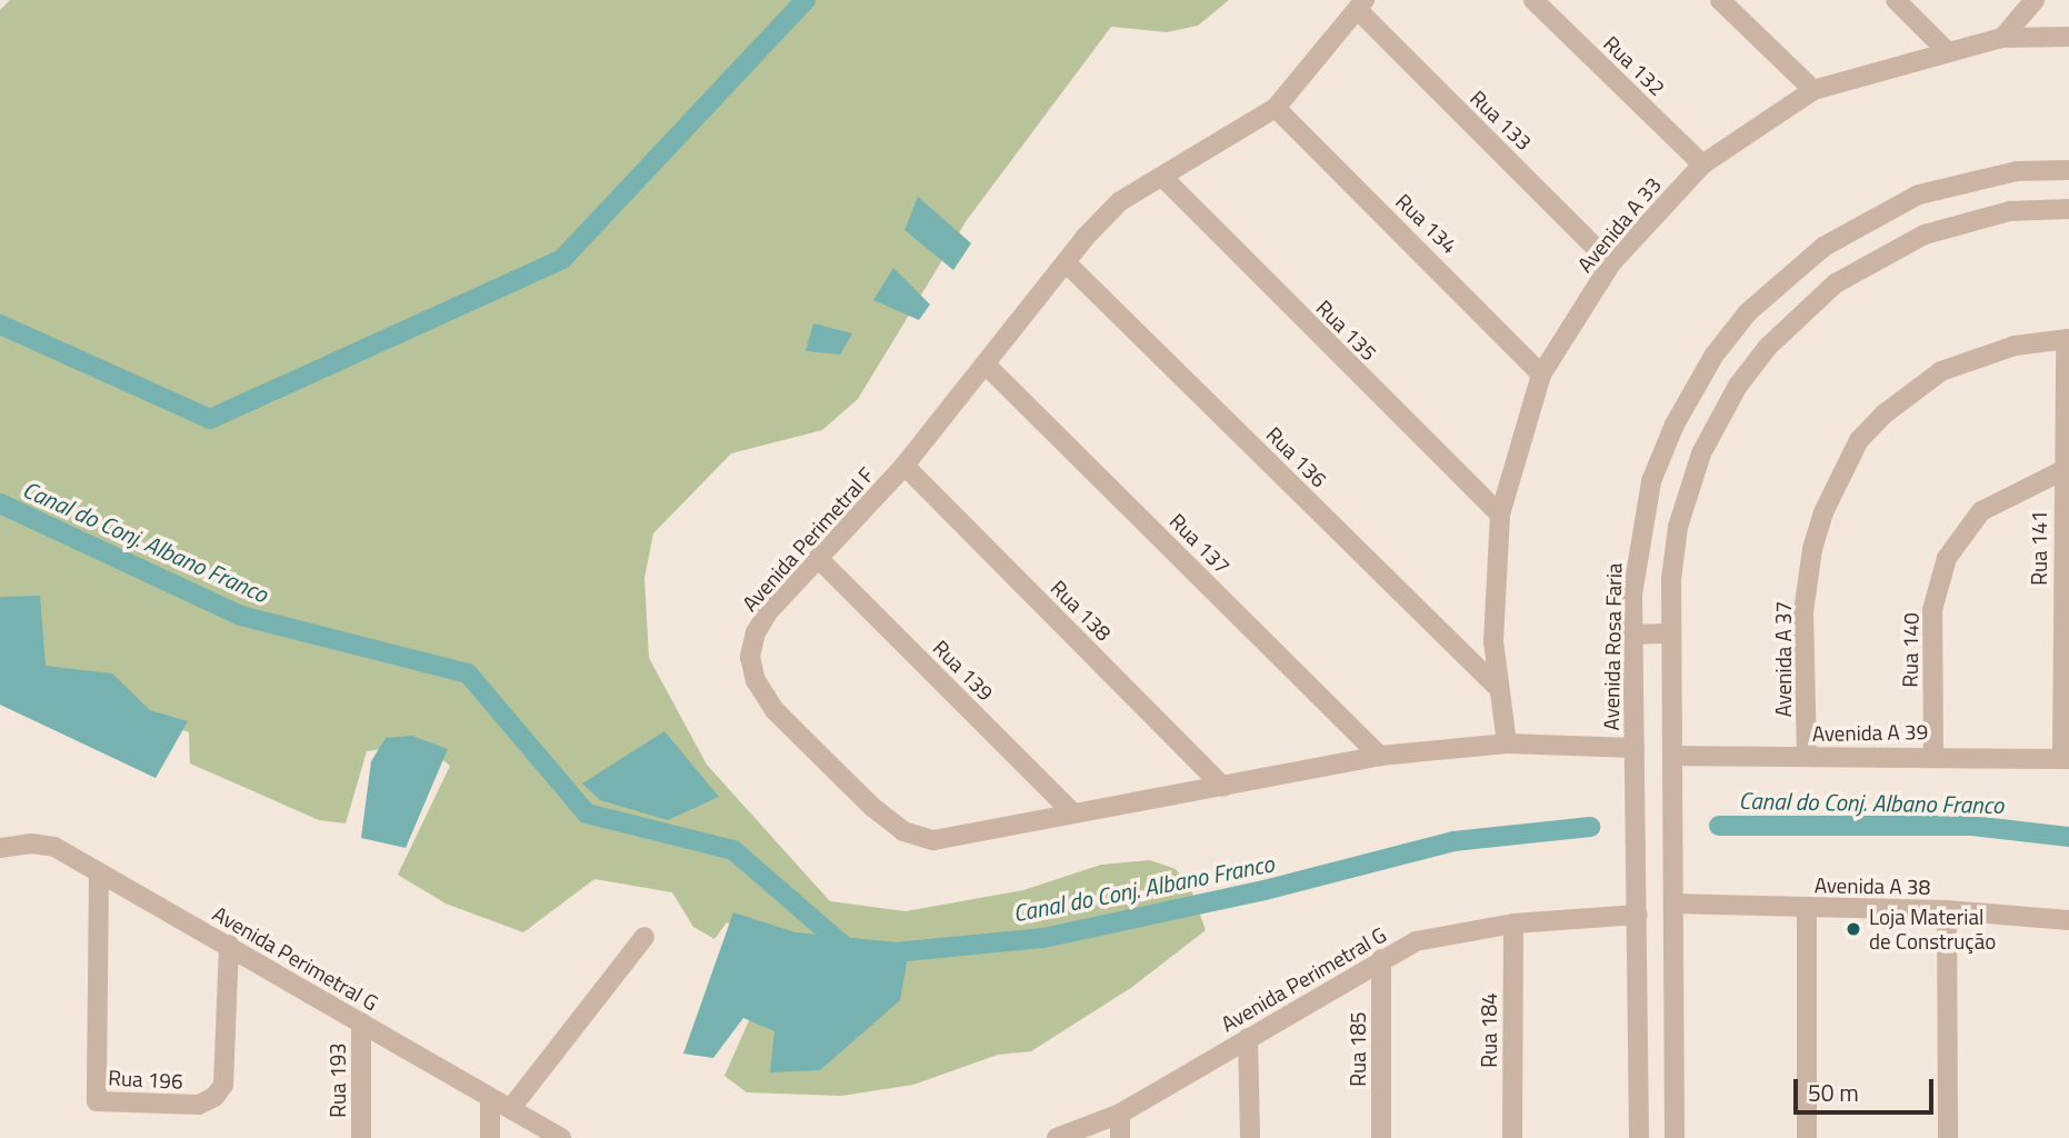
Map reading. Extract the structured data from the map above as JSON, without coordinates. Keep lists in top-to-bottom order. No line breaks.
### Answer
{"streets":{"street":["Rua 132","Rua 133","Rua 134","Avenida A 33","Rua 135","Rua 136","Avenida Perimetral F","Rua 137","Rua 141","Rua 138","Avenida Rosa Faria","Rua 140","Avenida A 37","Rua 139","Avenida A 39","Avenida A 38","Avenida Perimetral G","Rua 184","Rua 185","Rua 196","Rua 193"]},"crossings":[["Rua 132","Avenida A 33"],["Rua 133","Avenida A 33"],["Rua 133","Avenida Perimetral F"],["Rua 134","Avenida A 33"],["Rua 134","Avenida Perimetral F"],["Avenida A 33","Rua 135"],["Avenida A 33","Rua 136"],["Avenida A 33","Avenida Perimetral F"],["Rua 135","Avenida Perimetral F"],["Rua 136","Avenida Perimetral F"],["Avenida Perimetral F","Rua 137"],["Avenida Perimetral F","Rua 138"],["Avenida Perimetral F","Avenida Rosa Faria"],["Avenida Perimetral F","Rua 139"],["Rua 141","Rua 140"],["Rua 141","Avenida A 37"],["Rua 141","Avenida A 39"],["Avenida Rosa Faria","Avenida Perimetral G"],["Rua 140","Avenida A 39"],["Avenida A 37","Avenida A 39"],["Avenida Perimetral G","Rua 184"],["Avenida Perimetral G","Rua 185"],["Avenida Perimetral G","Rua 196"],["Avenida Perimetral G","Rua 193"]],"water":["Canal do Conj. Albano Franco"],"places":["Loja Material de Construção"],"scale_bar":"50 m"}
